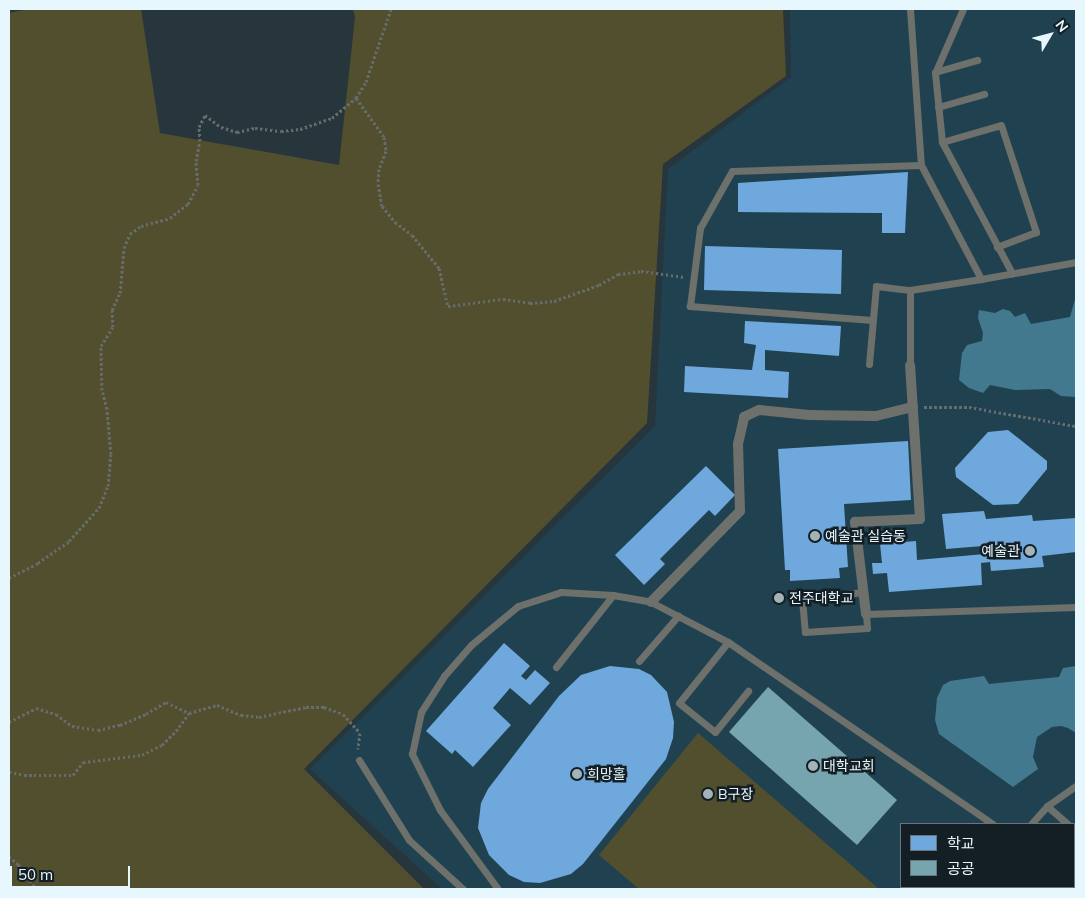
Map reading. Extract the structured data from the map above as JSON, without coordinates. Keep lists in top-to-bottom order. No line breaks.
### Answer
{"places":["예술관 실습동","예술관","전주대학교","대학교회","희망홀","B구장"],"legend":["학교","공공"],"scale_bar":"50 m","north":"top right"}
